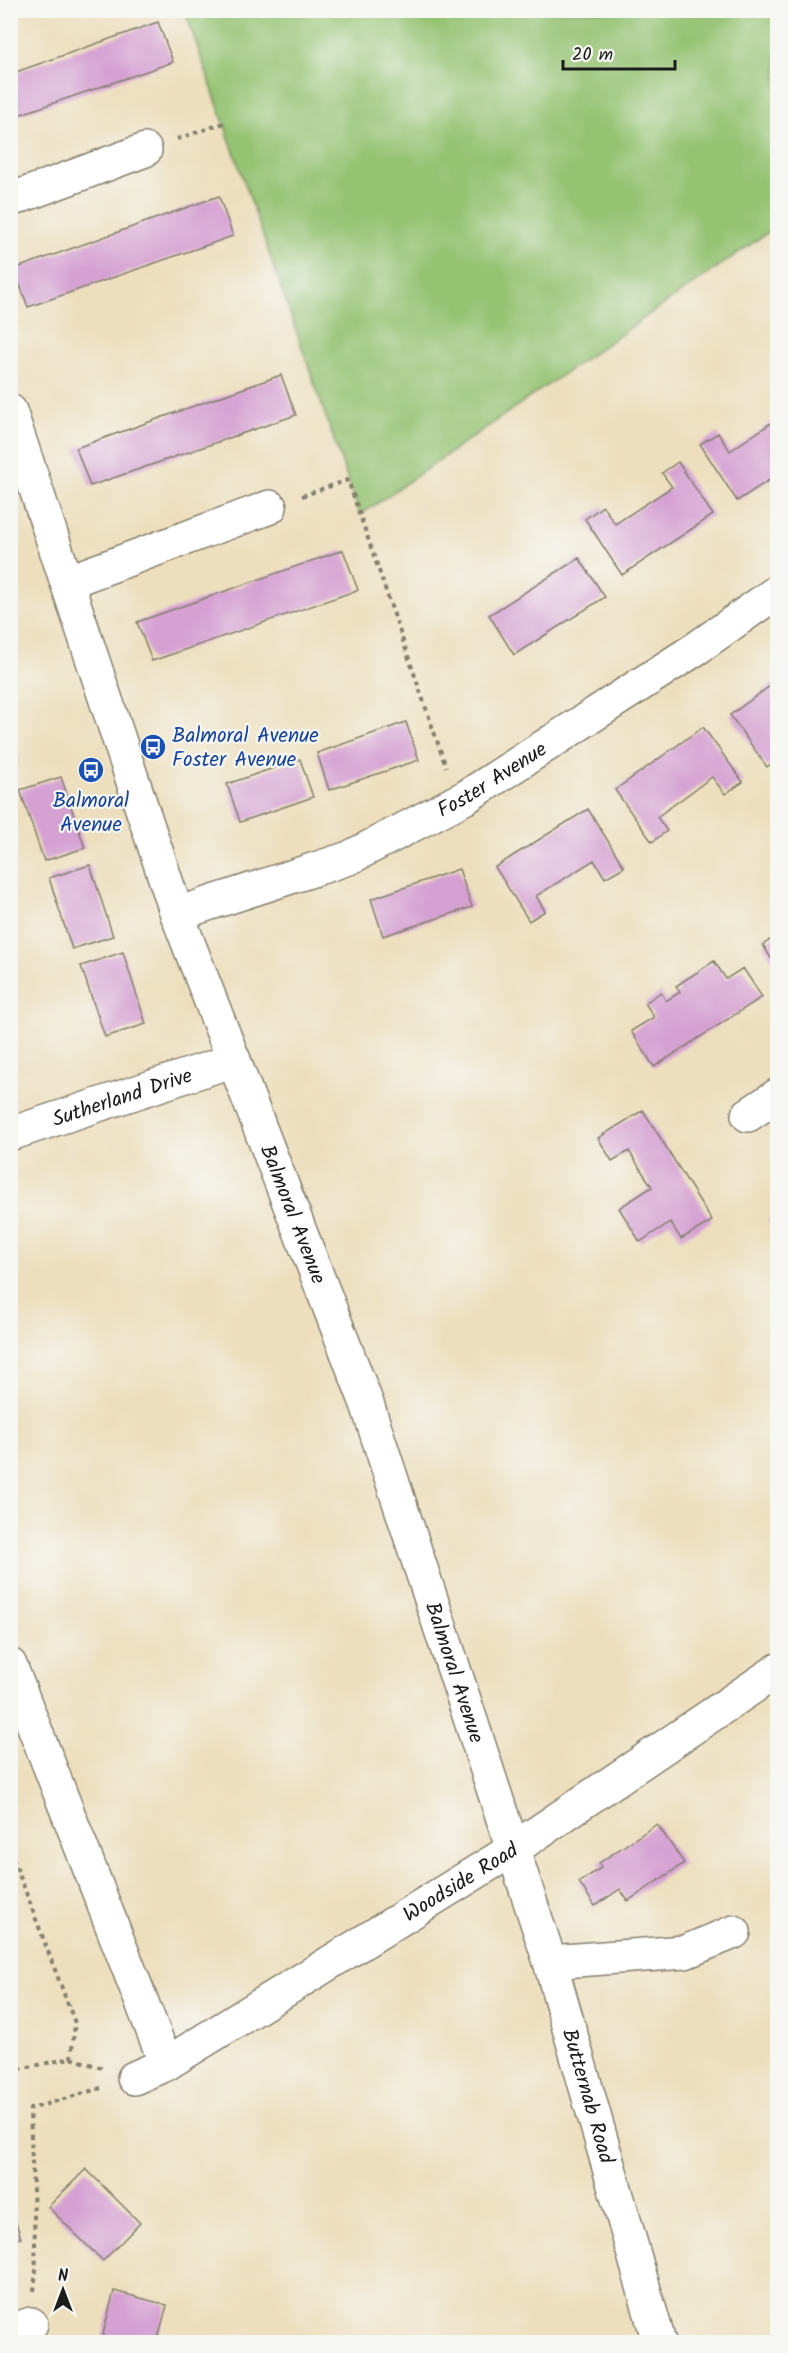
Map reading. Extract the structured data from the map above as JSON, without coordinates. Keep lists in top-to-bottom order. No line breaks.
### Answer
{"streets":{"street":["Foster Avenue","Sutherland Drive","Balmoral Avenue","Woodside Road","Butternab Road"]},"crossings":[["Foster Avenue","Balmoral Avenue"],["Sutherland Drive","Balmoral Avenue"],["Balmoral Avenue","Woodside Road"],["Balmoral Avenue","Butternab Road"],["Woodside Road","Butternab Road"]],"places":{"bus stop":["Balmoral Avenue Foster Avenue","Balmoral Avenue"]},"scale_bar":"20 m","north":"top"}
